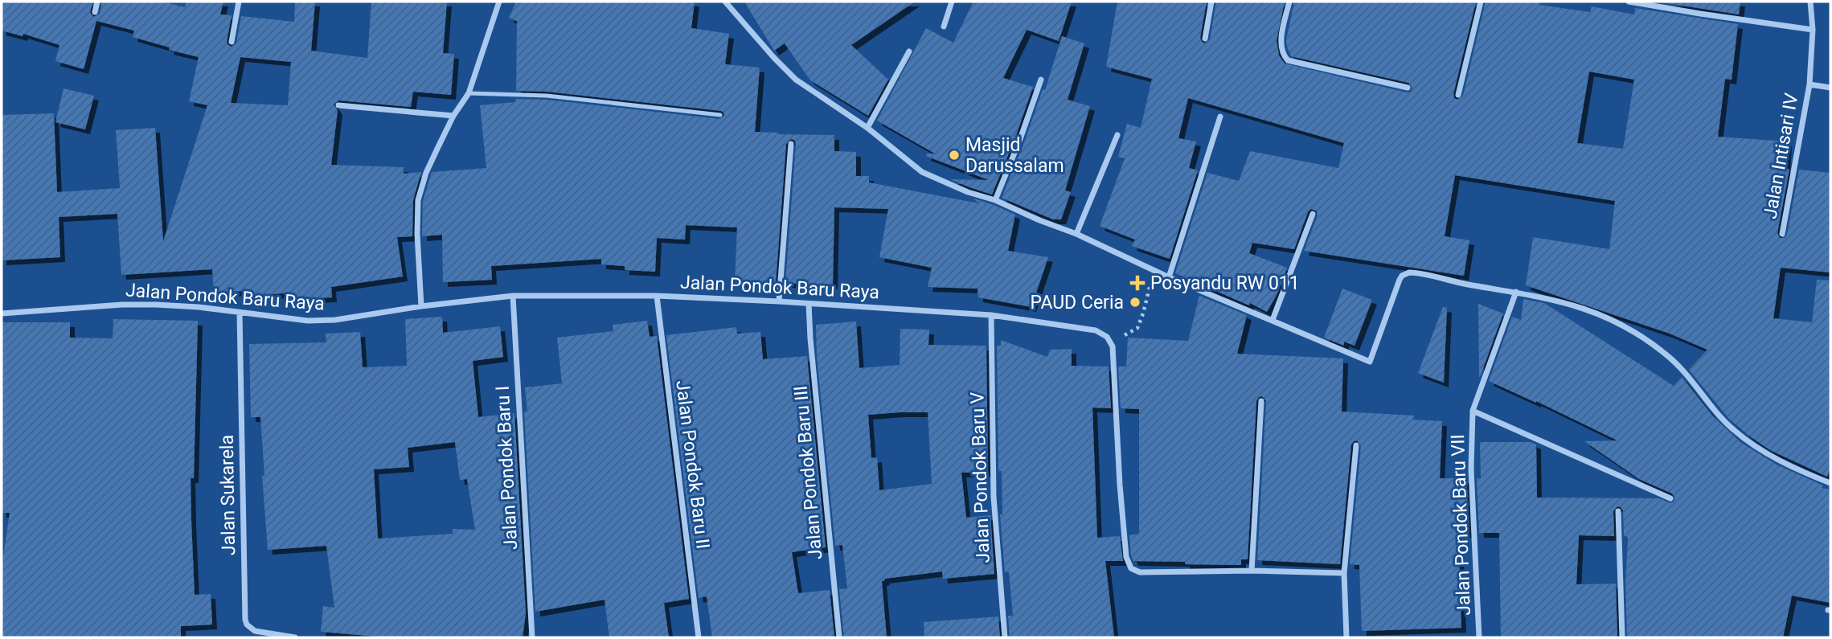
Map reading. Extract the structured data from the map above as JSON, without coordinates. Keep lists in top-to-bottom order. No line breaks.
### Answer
{"streets":{"street":["Jalan Intisari IV","Jalan Pondok Baru Raya","Jalan Pondok Baru II","Jalan Pondok Baru I","Jalan Pondok Baru III","Jalan Pondok Baru V","Jalan Sukarela","Jalan Pondok Baru VII"]},"crossings":[["Jalan Pondok Baru Raya","Jalan Pondok Baru II"],["Jalan Pondok Baru Raya","Jalan Pondok Baru I"],["Jalan Pondok Baru Raya","Jalan Pondok Baru III"],["Jalan Pondok Baru Raya","Jalan Pondok Baru V"],["Jalan Pondok Baru Raya","Jalan Sukarela"]],"places":{"other":["Masjid Darussalam","PAUD Ceria"],"health":["Posyandu RW 011"]}}
